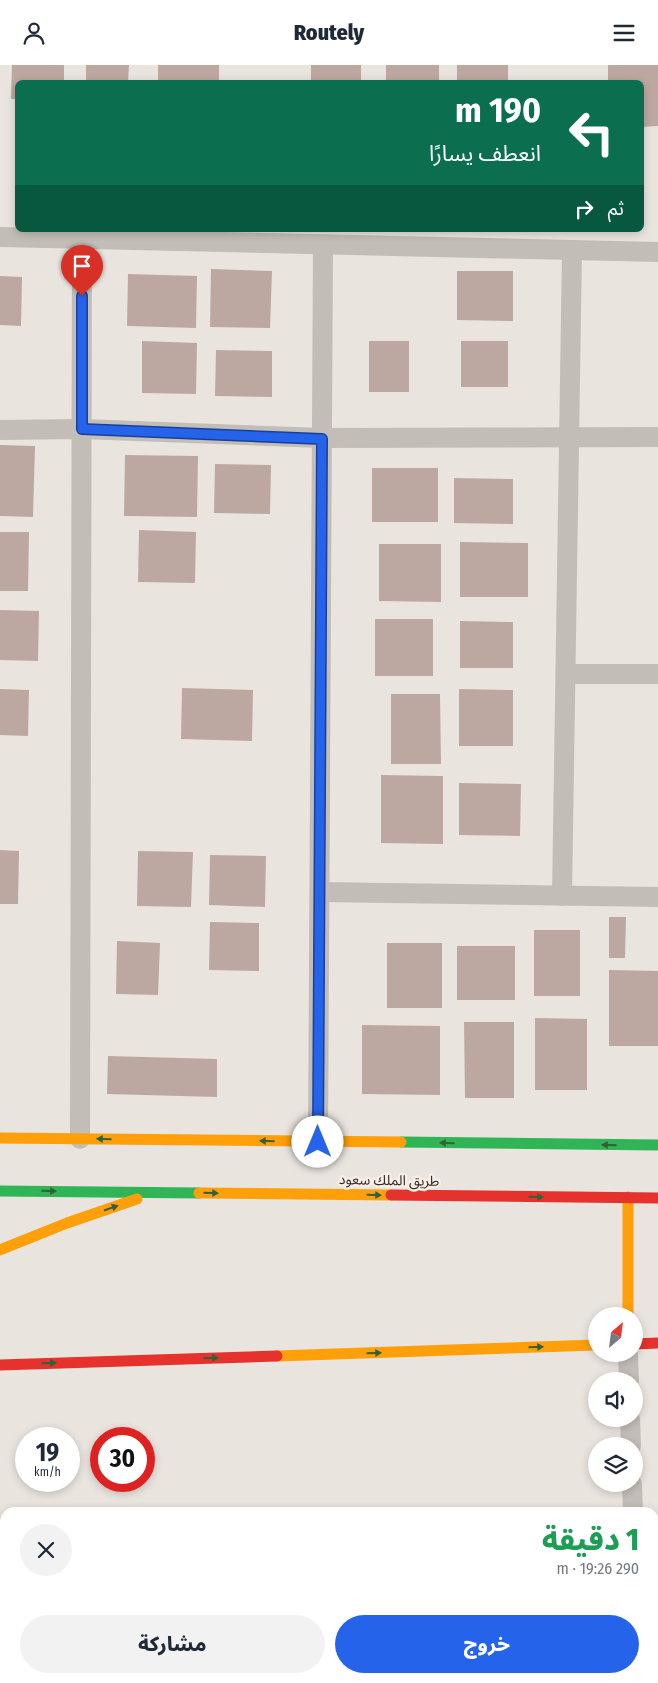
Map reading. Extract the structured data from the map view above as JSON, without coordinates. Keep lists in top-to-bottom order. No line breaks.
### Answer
{"streets":{"main road":["طريق الملك سعود"]},"north":"top right","page":{"header":"Routely","turn":["190 m","انعطف يسارًا"],"then":"ثم","speed":"19 km/h","limit":"30","heading":["1 دقيقة","290 m · 19:26"],"buttons":["خروج","مشاركة"]}}
